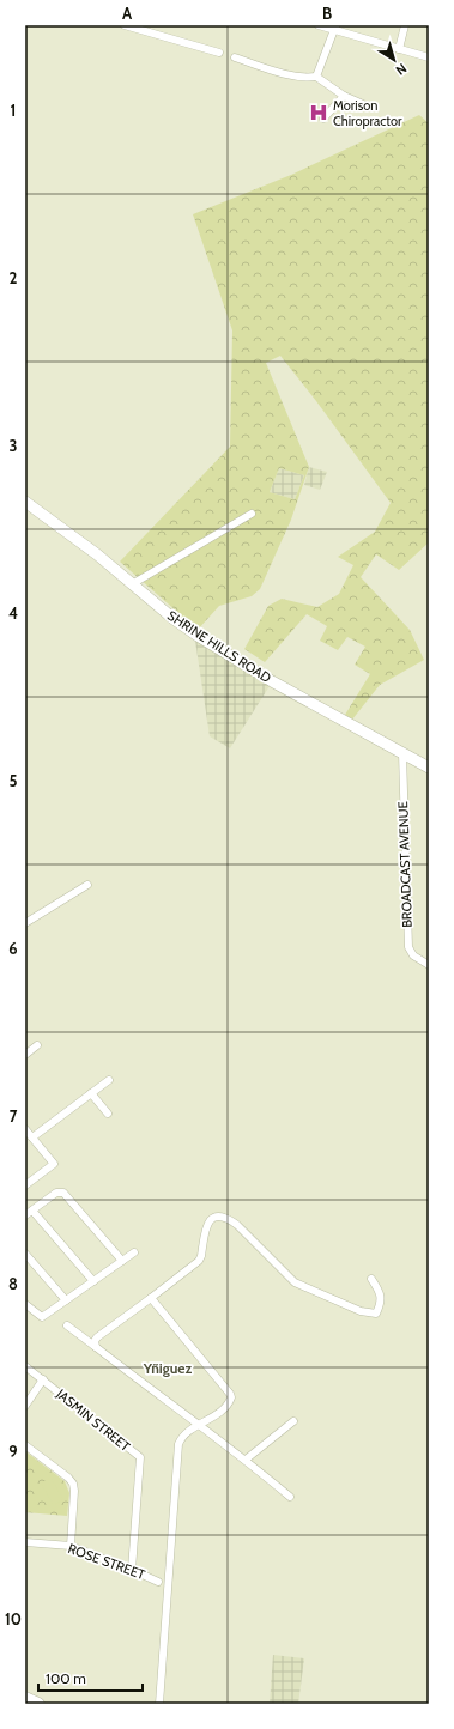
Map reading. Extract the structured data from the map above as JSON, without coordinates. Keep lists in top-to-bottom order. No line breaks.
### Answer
{"streets":{"street":["SHRINE HILLS ROAD","BROADCAST AVENUE","JASMIN STREET","ROSE STREET"]},"crossings":[["SHRINE HILLS ROAD","BROADCAST AVENUE"],["JASMIN STREET","ROSE STREET"]],"districts":["Yñiguez"],"places":{"hospital":["Morison Chiropractor"]},"scale_bar":"100 m","north":"bottom right","grid":{"columns":["A","B"],"rows":["1","2","3","4","5","6","7","8","9","10"]}}
